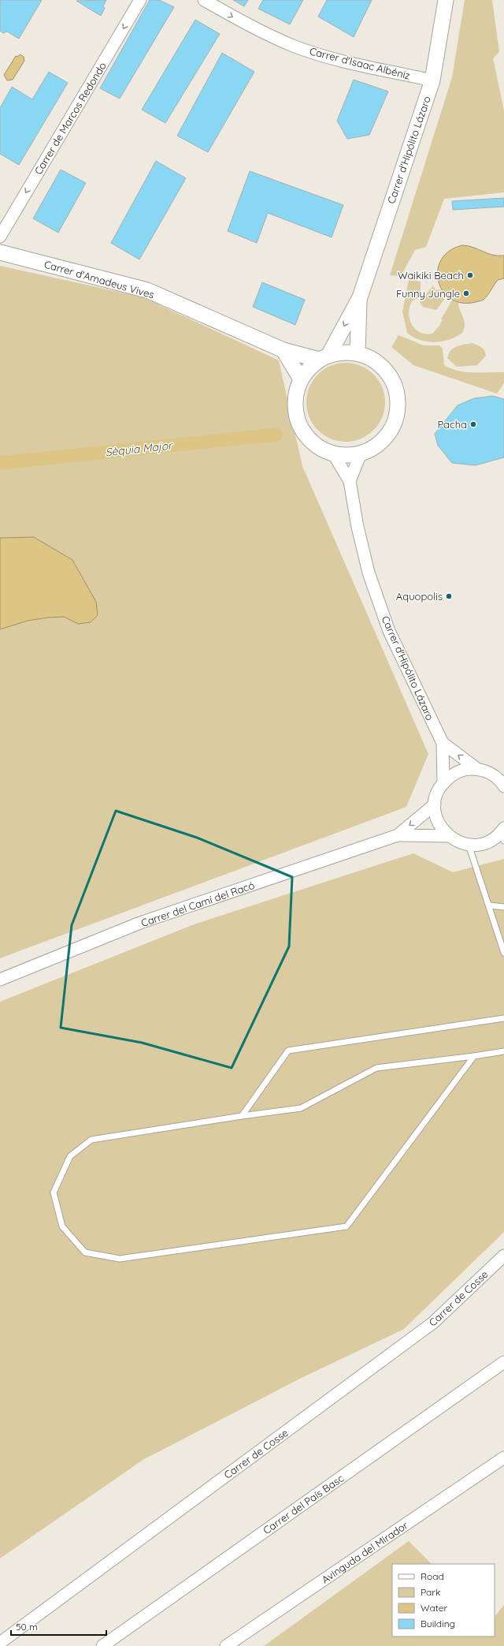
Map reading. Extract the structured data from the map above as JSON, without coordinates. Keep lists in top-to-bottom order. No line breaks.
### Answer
{"streets":{"street":["Carrer d'Isaac Albéniz","Carrer de Marcos Redondo","Carrer d'Hipólito Lázaro","Carrer d'Amadeus Vives","Carrer del Camí del Racó","Carrer de Cosse","Carrer del País Basc","Avinguda del Mirador"]},"crossings":[["Carrer d'Isaac Albéniz","Carrer d'Hipólito Lázaro"],["Carrer d'Hipólito Lázaro","Carrer d'Amadeus Vives"]],"one_way":["Carrer d'Isaac Albéniz","Carrer de Marcos Redondo"],"water":["Sèquia Major"],"places":["Waikiki Beach","Funny Jungle","Pacha","Aquopolis"],"legend":["Road","Park","Water","Building"],"scale_bar":"50 m"}
